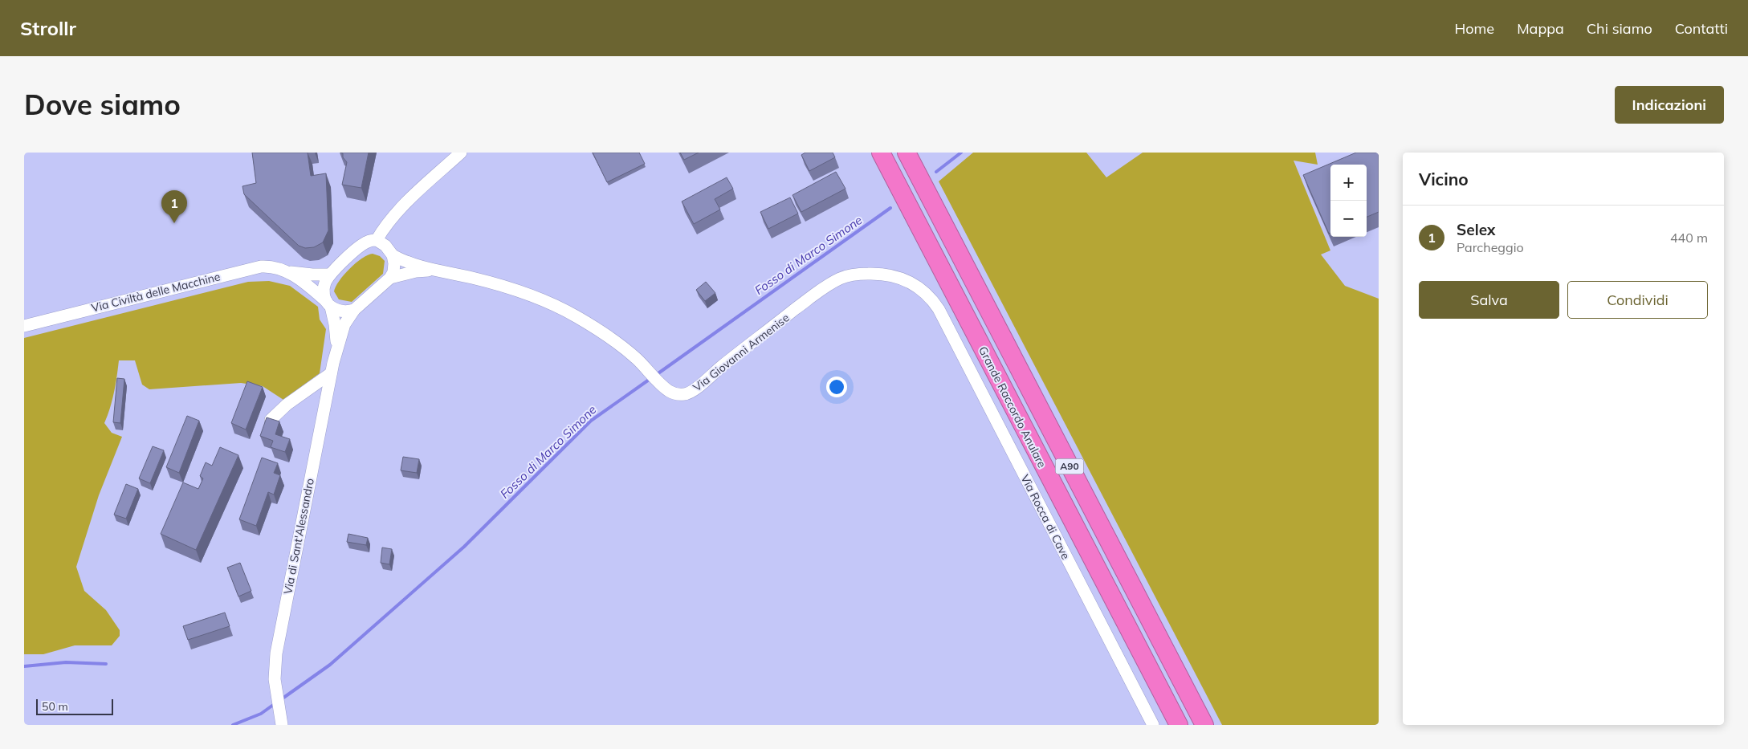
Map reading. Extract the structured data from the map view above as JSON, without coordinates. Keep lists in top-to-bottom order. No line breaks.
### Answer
{"streets":{"highway":["Grande Raccordo Anulare","A90"],"street":["Via Civiltà delle Macchine","Via Giovanni Armenise","Via Rocca di Cave","Via di Sant'Alessandro"]},"crossings":[["Via Civiltà delle Macchine","Via di Sant'Alessandro"],["Via Giovanni Armenise","Via Rocca di Cave"],["Via Giovanni Armenise","Via di Sant'Alessandro"]],"water":["Fosso di Marco Simone"],"scale_bar":"50 m","page":{"header":"Strollr","nav":["Home","Mappa","Chi siamo","Contatti"],"buttons":["Indicazioni",["Salva","Condividi"]],"title":"Dove siamo","heading":"Vicino","map_buttons":["+","−"],"pins":"1","list":[{"mark":"1","name":"Selex","note":"Parcheggio","value":"440 m"}],"scale":"50 m"}}
